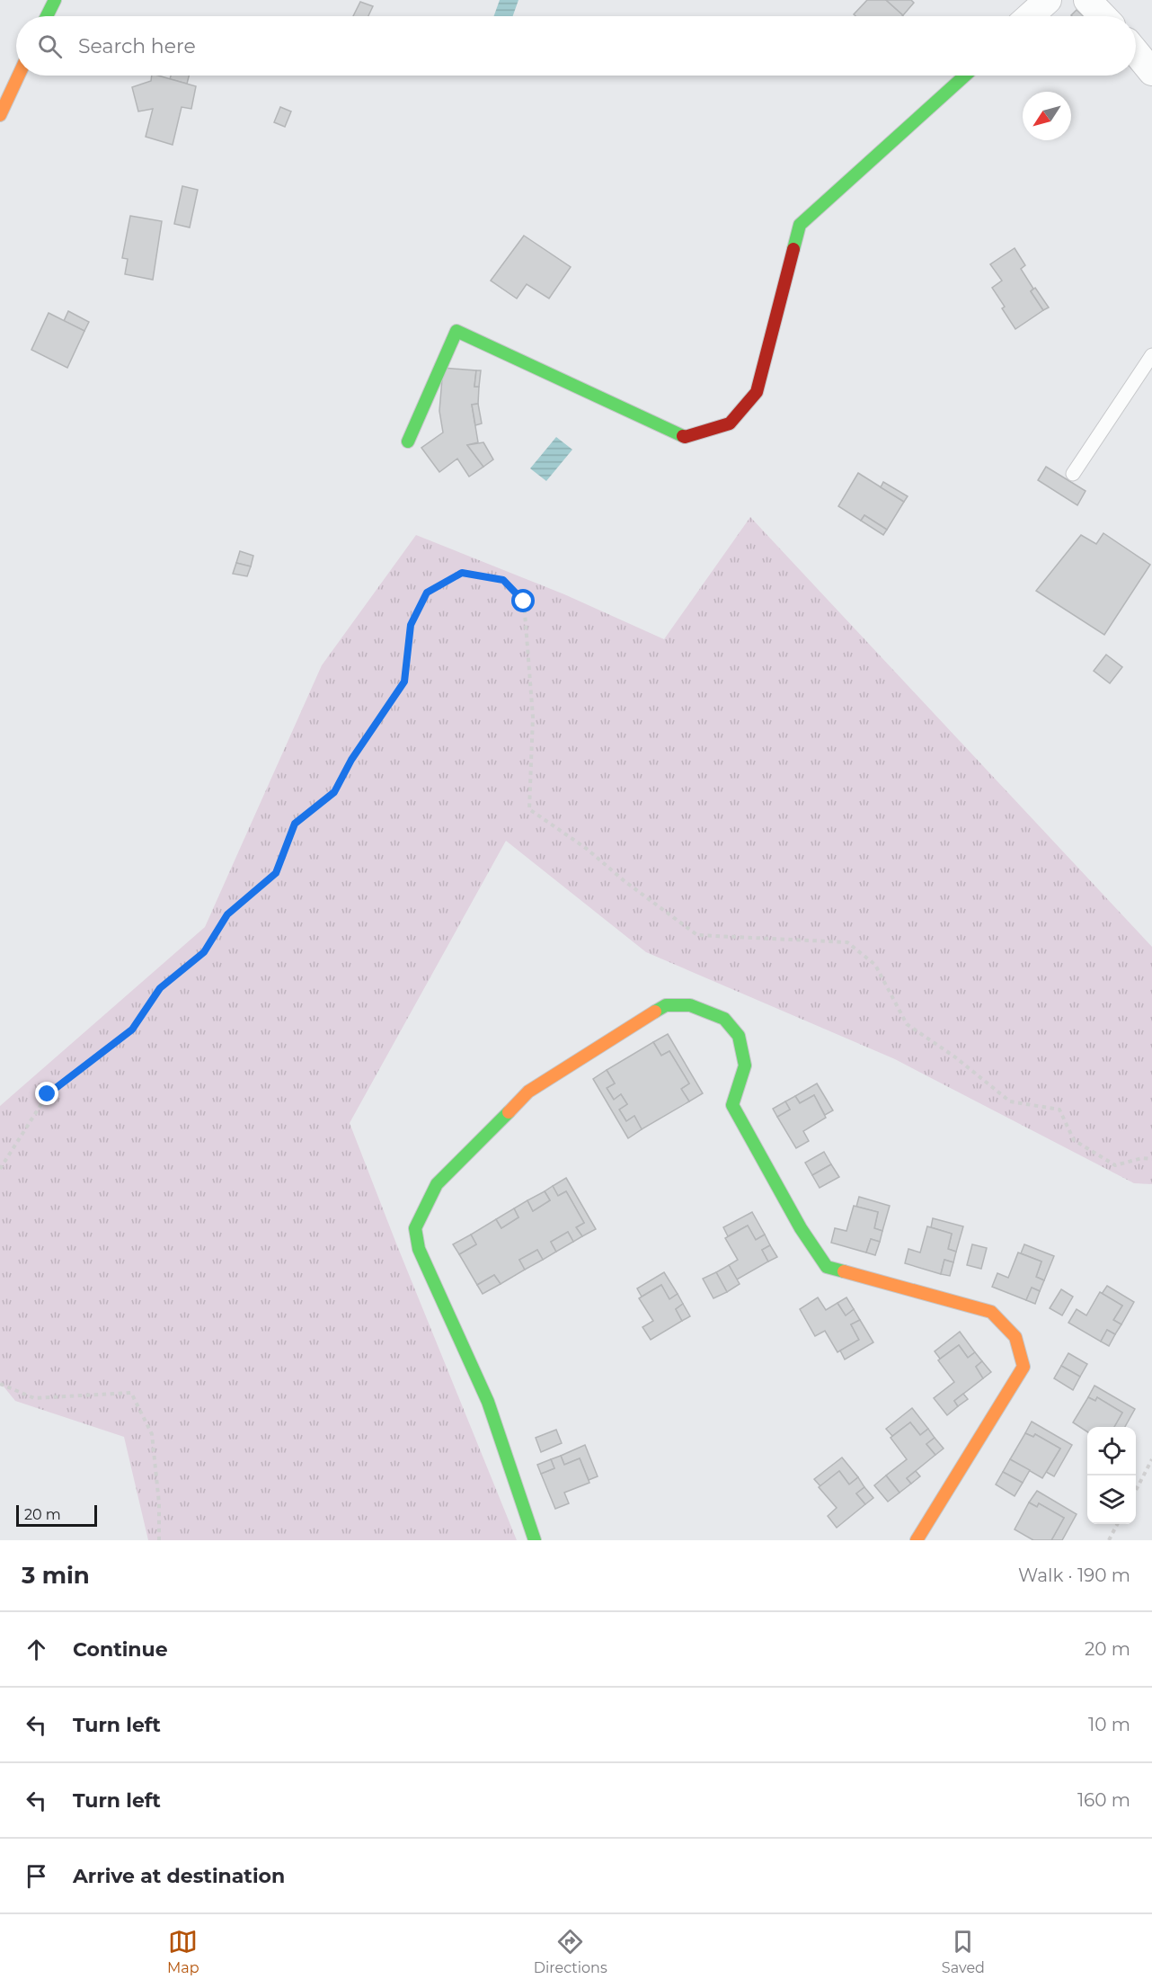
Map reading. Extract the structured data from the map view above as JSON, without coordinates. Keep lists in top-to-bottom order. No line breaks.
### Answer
{"scale_bar":"20 m","north":"bottom left","page":{"search":"Search here","scale":"20 m","heading":["3 min","Walk · 190 m"],"list":[["Continue","20 m"],["Turn left","10 m"],["Turn left","160 m"],"Arrive at destination"],"nav":["Map","Directions","Saved"]}}
